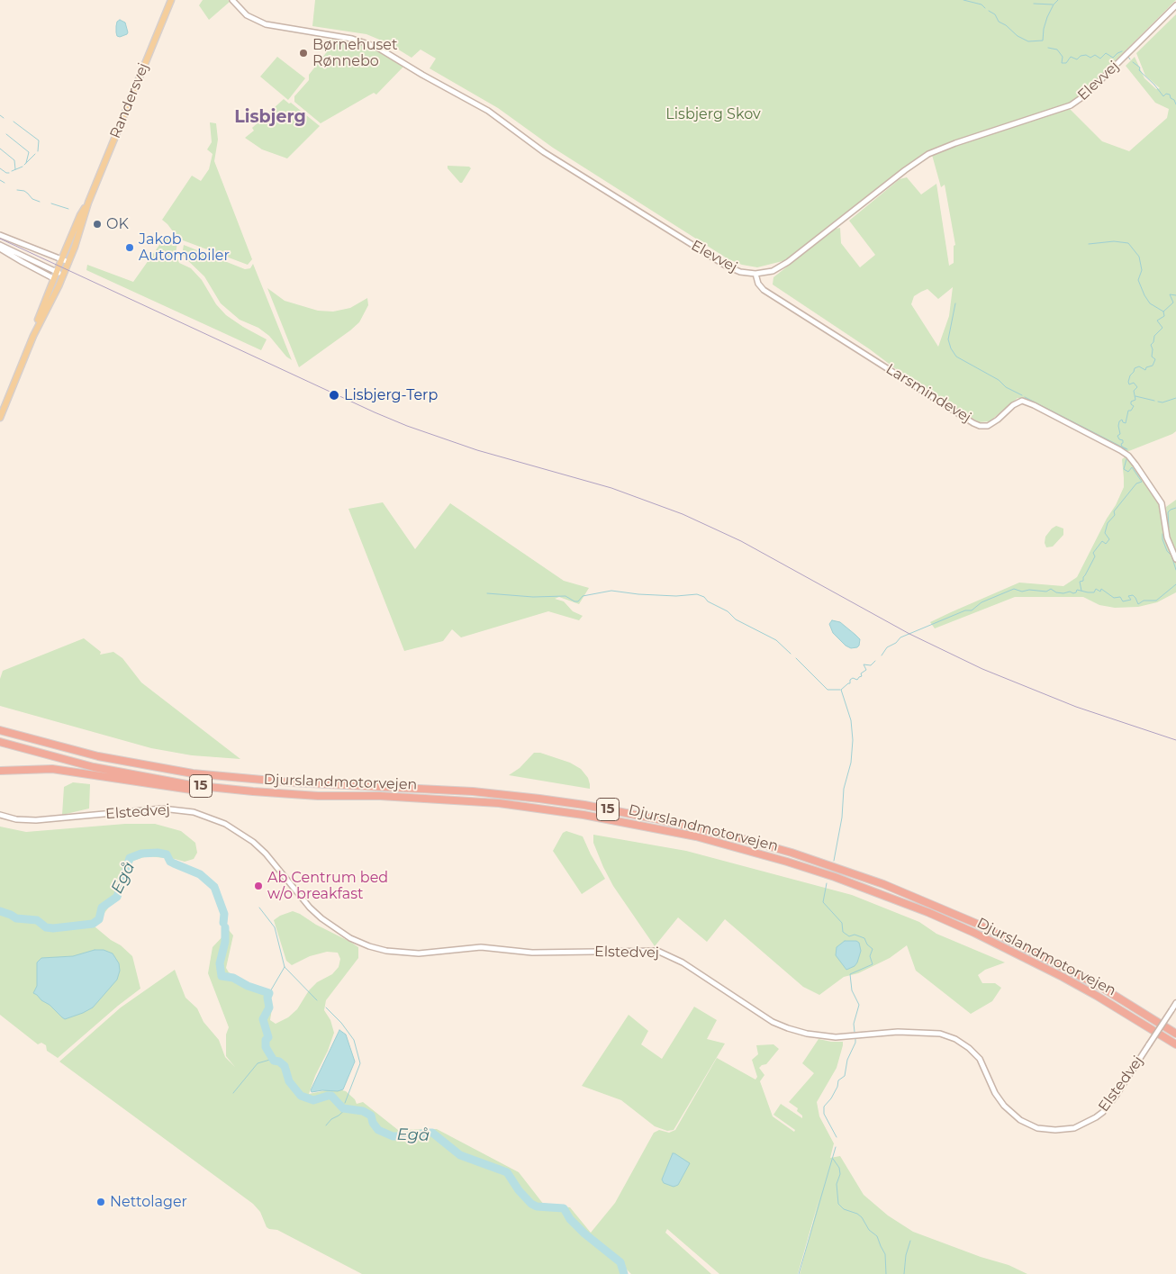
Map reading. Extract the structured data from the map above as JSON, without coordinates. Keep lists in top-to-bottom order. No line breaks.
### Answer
{"streets":{"highway":["Djurslandmotorvejen","15"],"main road":["Randersvej"],"street":["Elevvej","Larsmindevej","Elstedvej"]},"crossings":[["Elevvej","Larsmindevej"]],"districts":["Lisbjerg"],"water":["Egå"],"parks":["Lisbjerg Skov"],"places":["Børnehuset Rønnebo","OK","Jakob Automobiler","Lisbjerg-Terp","Ab Centrum bed w/o breakfast","Nettolager"]}
